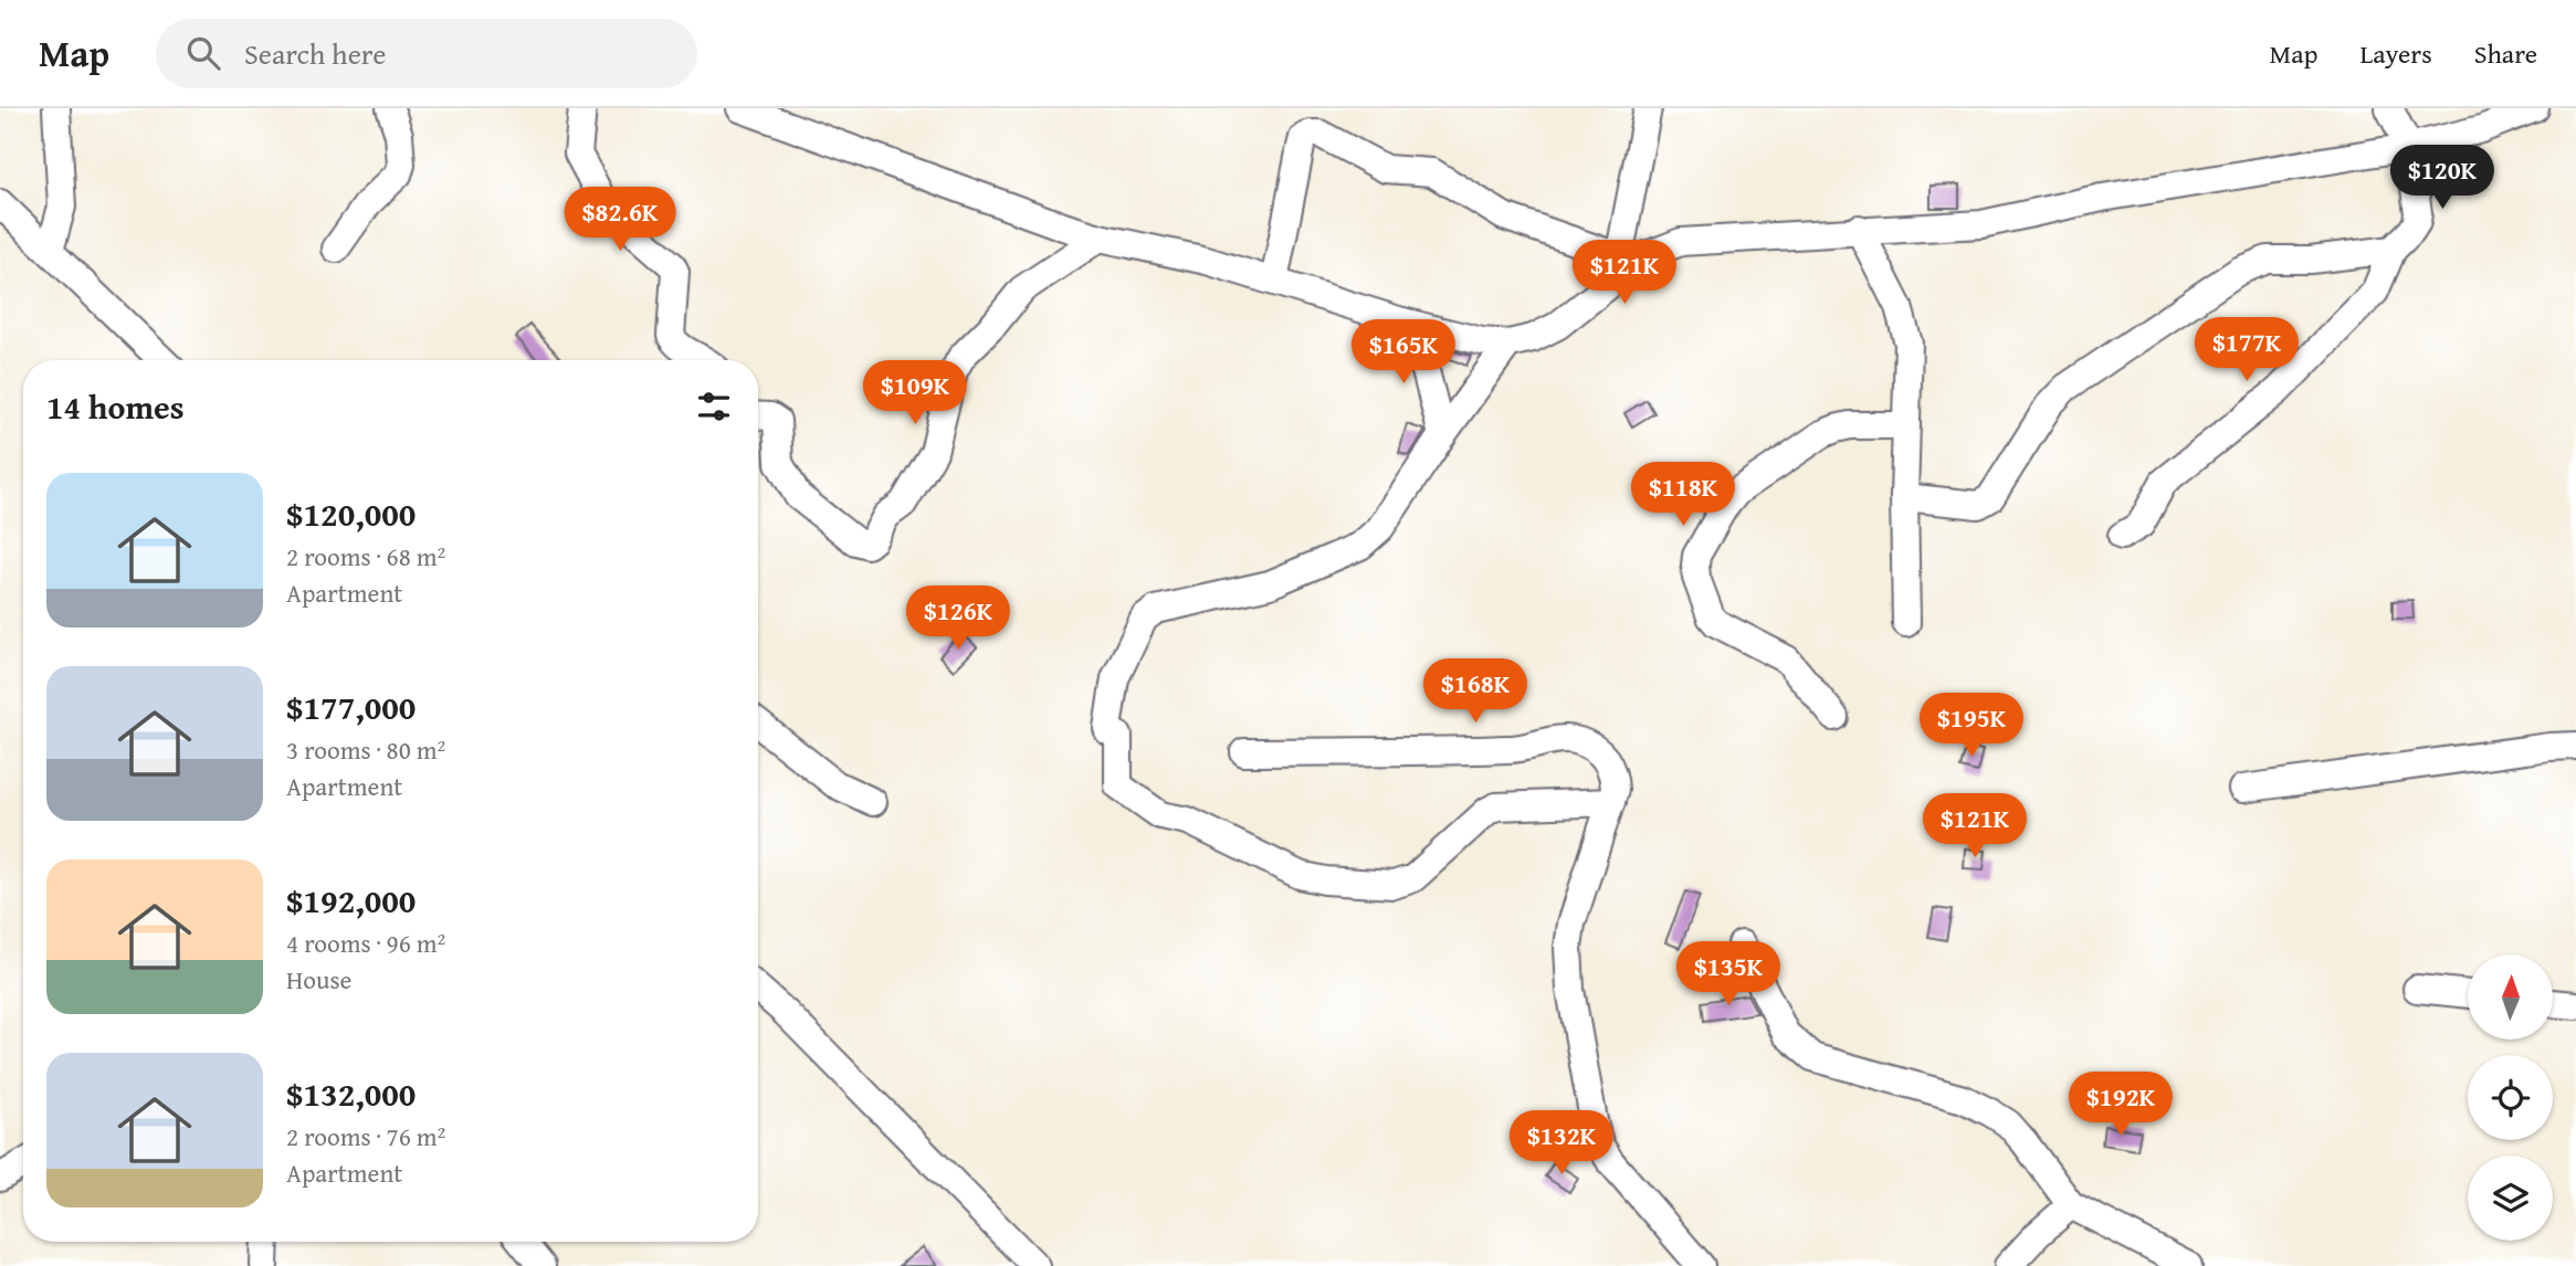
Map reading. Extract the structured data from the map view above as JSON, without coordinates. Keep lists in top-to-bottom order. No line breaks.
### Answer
{"north":"top","page":{"header":"Map","search":"Search here","nav":["Map","Layers","Share"],"price":["$120K","$82.6K","$121K","$177K","$165K","$109K","$118K","$126K","$168K","$195K","$121K","$135K","$192K","$132K"],"heading":"14 homes","list":[{"name":"$120,000","note":"2 rooms · 68 m² · Apartment"},{"name":"$177,000","note":"3 rooms · 80 m² · Apartment"},{"name":"$192,000","note":"4 rooms · 96 m² · House"},{"name":"$132,000","note":"2 rooms · 76 m² · Apartment"}]}}
